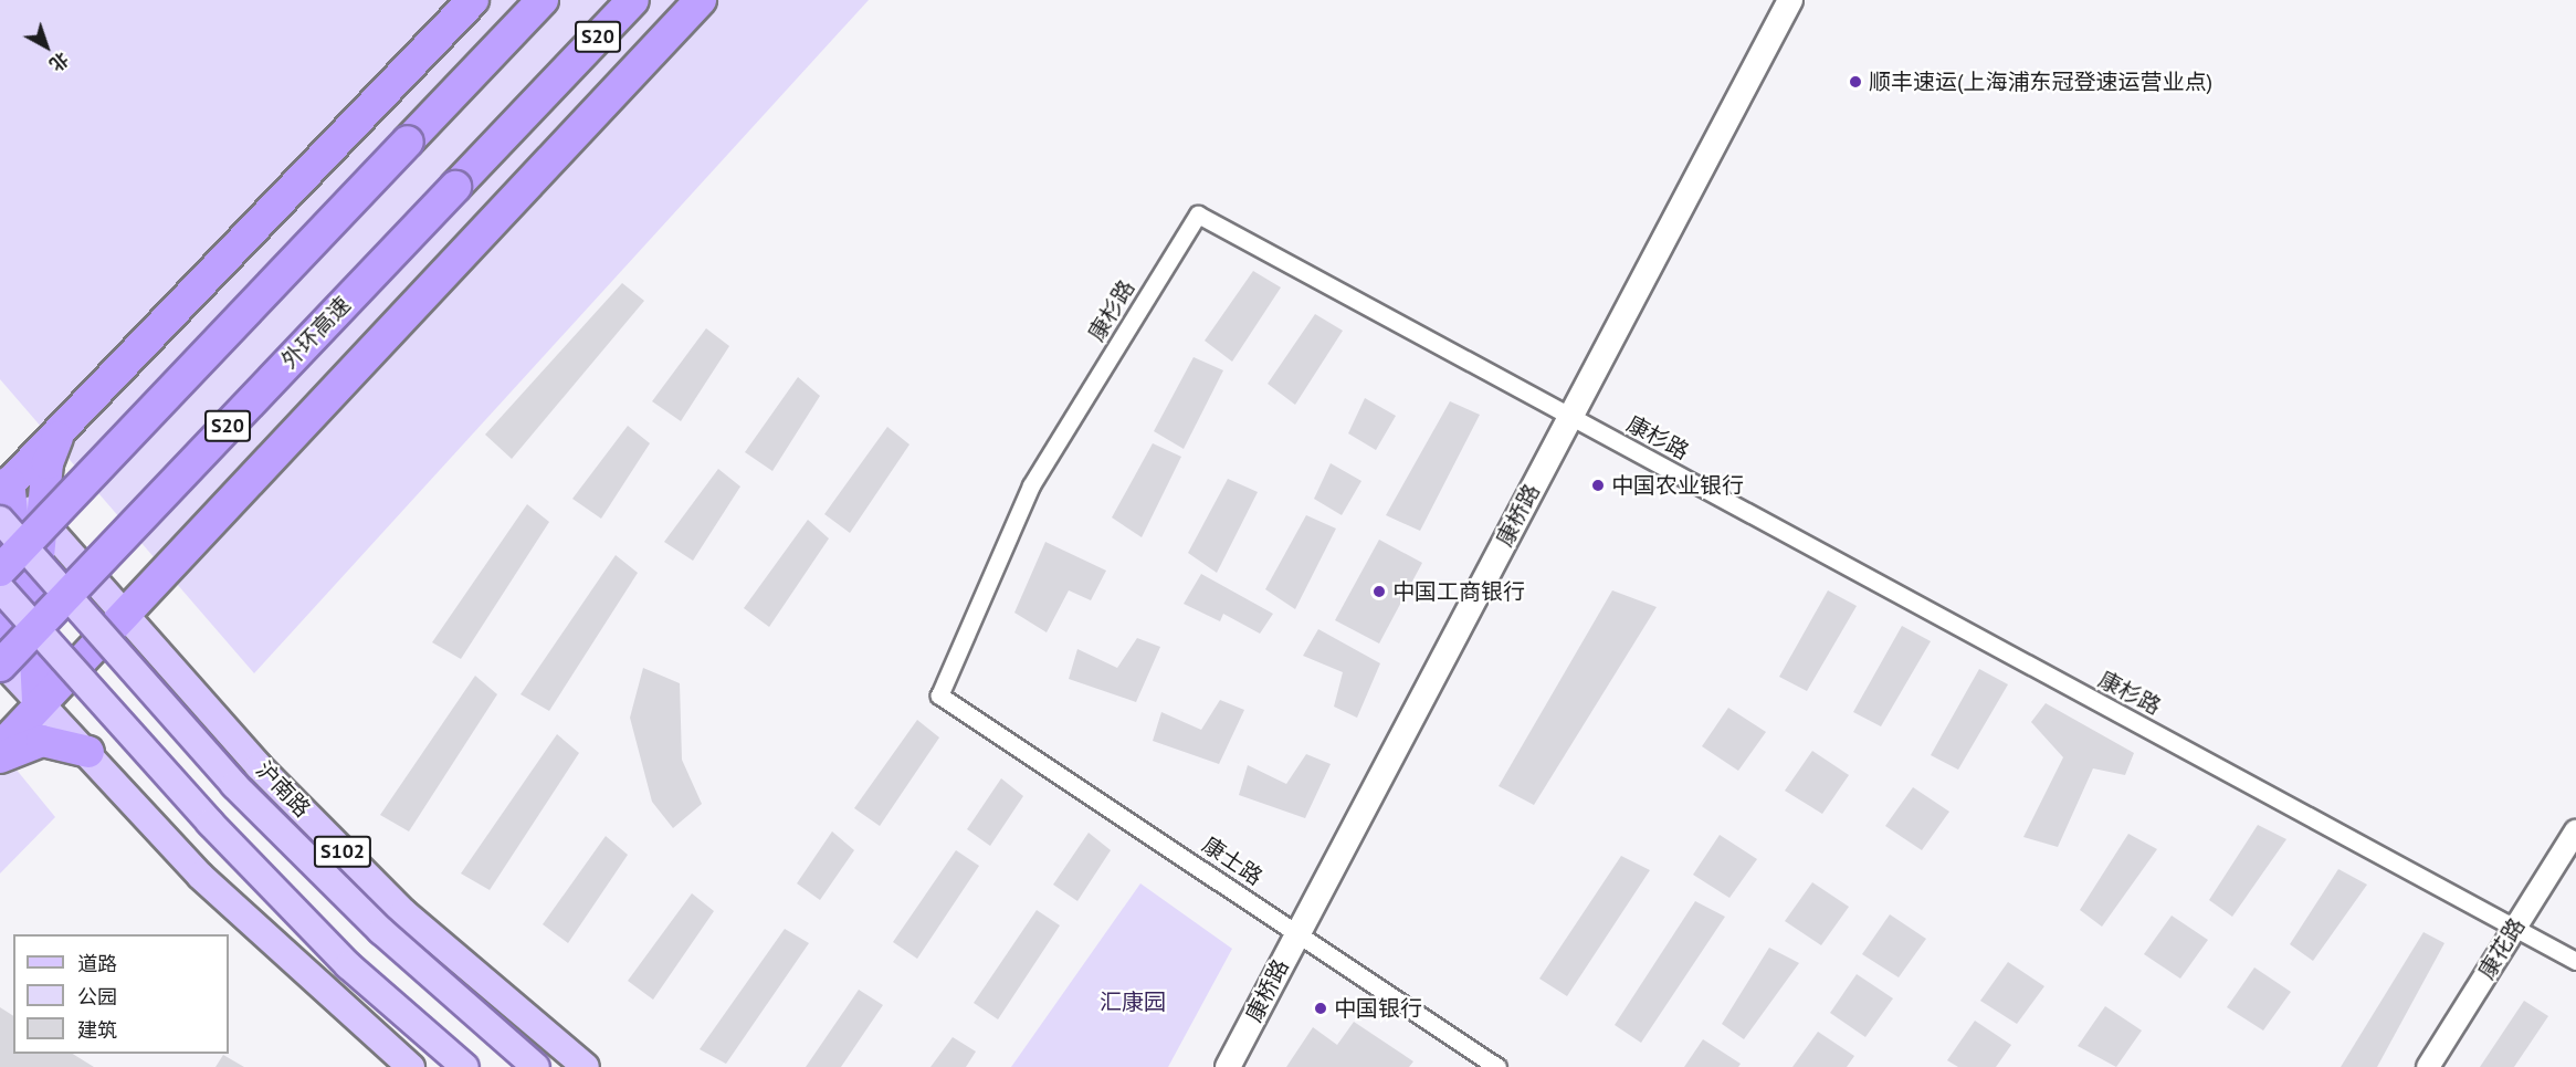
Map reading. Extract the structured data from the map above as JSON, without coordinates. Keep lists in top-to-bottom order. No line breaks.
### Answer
{"streets":{"highway":["S20","外环高速"],"main road":["康桥路","沪南路","S102"],"street":["康杉路","康士路","康花路"]},"crossings":[["康杉路","康桥路"],["康杉路","康士路"],["康杉路","康花路"],["康桥路","康士路"]],"parks":["汇康园"],"places":["顺丰速运(上海浦东冠登速运营业点)","中国农业银行","中国工商银行","中国银行"],"legend":["道路","公园","建筑"],"north":"bottom right"}
